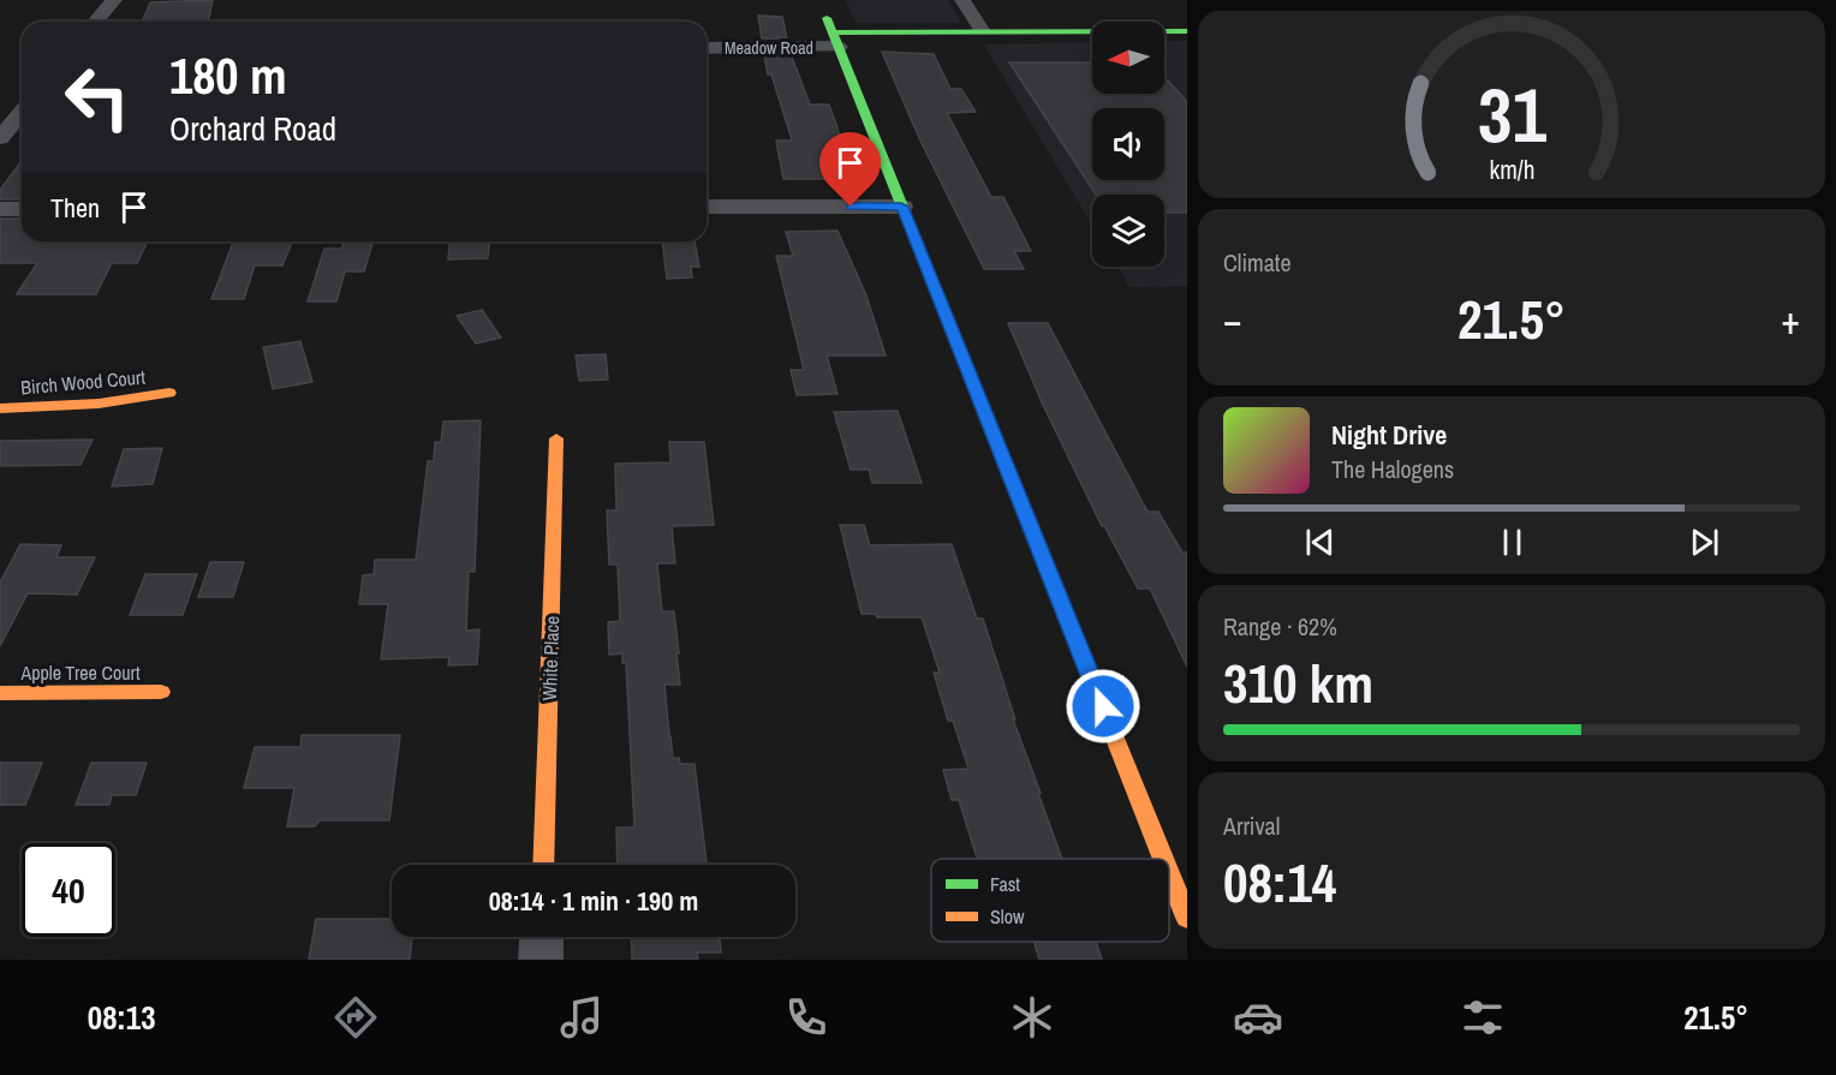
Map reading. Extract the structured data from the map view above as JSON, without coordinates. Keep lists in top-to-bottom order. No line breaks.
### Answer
{"streets":{"street":["Meadow Road","Birch Wood Court","White Place","Apple Tree Court"]},"legend":["Fast","Slow"],"north":"left","page":{"turn":["180 m","Orchard Road"],"then":"Then","tile":["Climate",["Range · 62%","310 km"],["Arrival","08:14"]],"heat":["−","21.5°","+"],"song":["Night Drive","The Halogens"],"limit":"40","trip":"08:14 · 1 min · 190 m","tabs":["08:13","21.5°"],"gauge":["31","km/h"]}}
